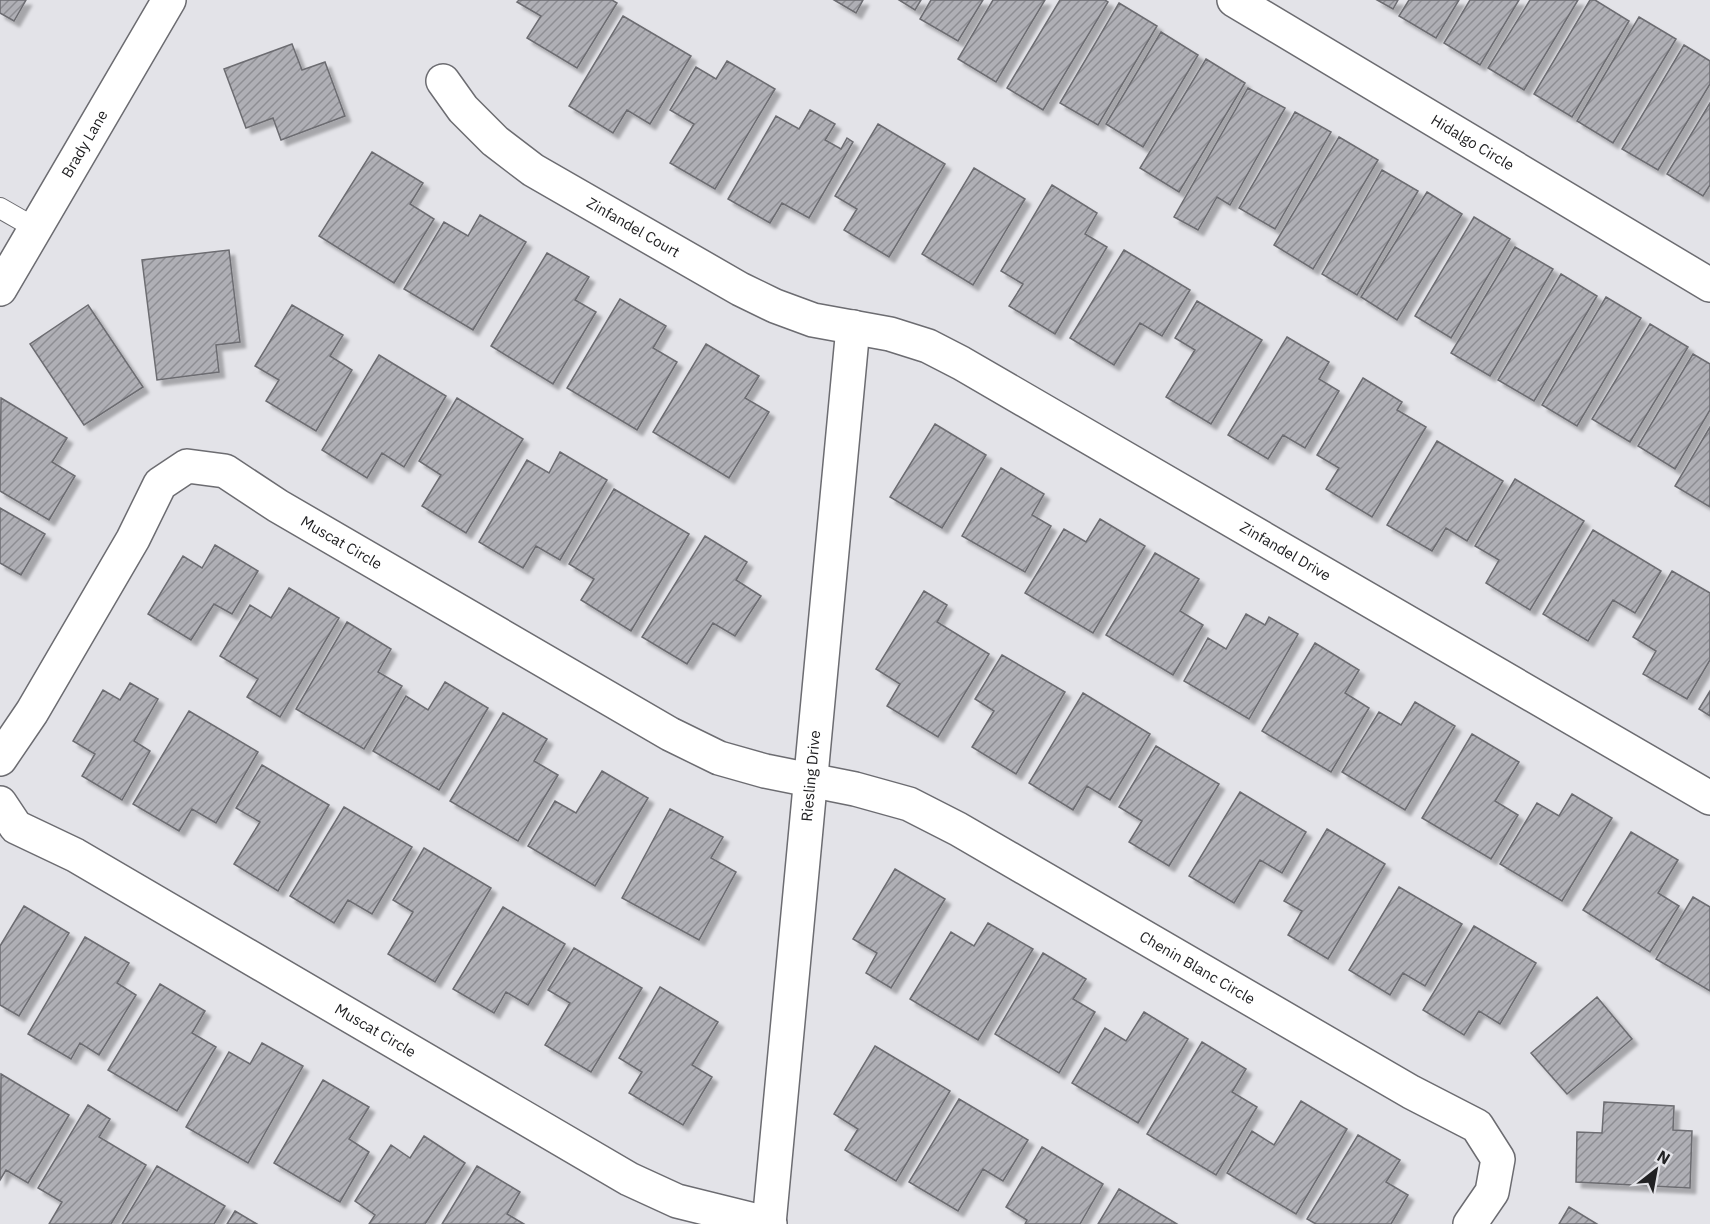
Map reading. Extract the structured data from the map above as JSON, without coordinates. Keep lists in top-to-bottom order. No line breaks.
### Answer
{"streets":{"street":["Hidalgo Circle","Brady Lane","Zinfandel Court","Muscat Circle","Zinfandel Drive","Riesling Drive","Chenin Blanc Circle"]},"crossings":[["Zinfandel Court","Zinfandel Drive"],["Zinfandel Court","Riesling Drive"],["Muscat Circle","Riesling Drive"],["Muscat Circle","Chenin Blanc Circle"],["Zinfandel Drive","Riesling Drive"],["Riesling Drive","Chenin Blanc Circle"]],"north":"top right"}
